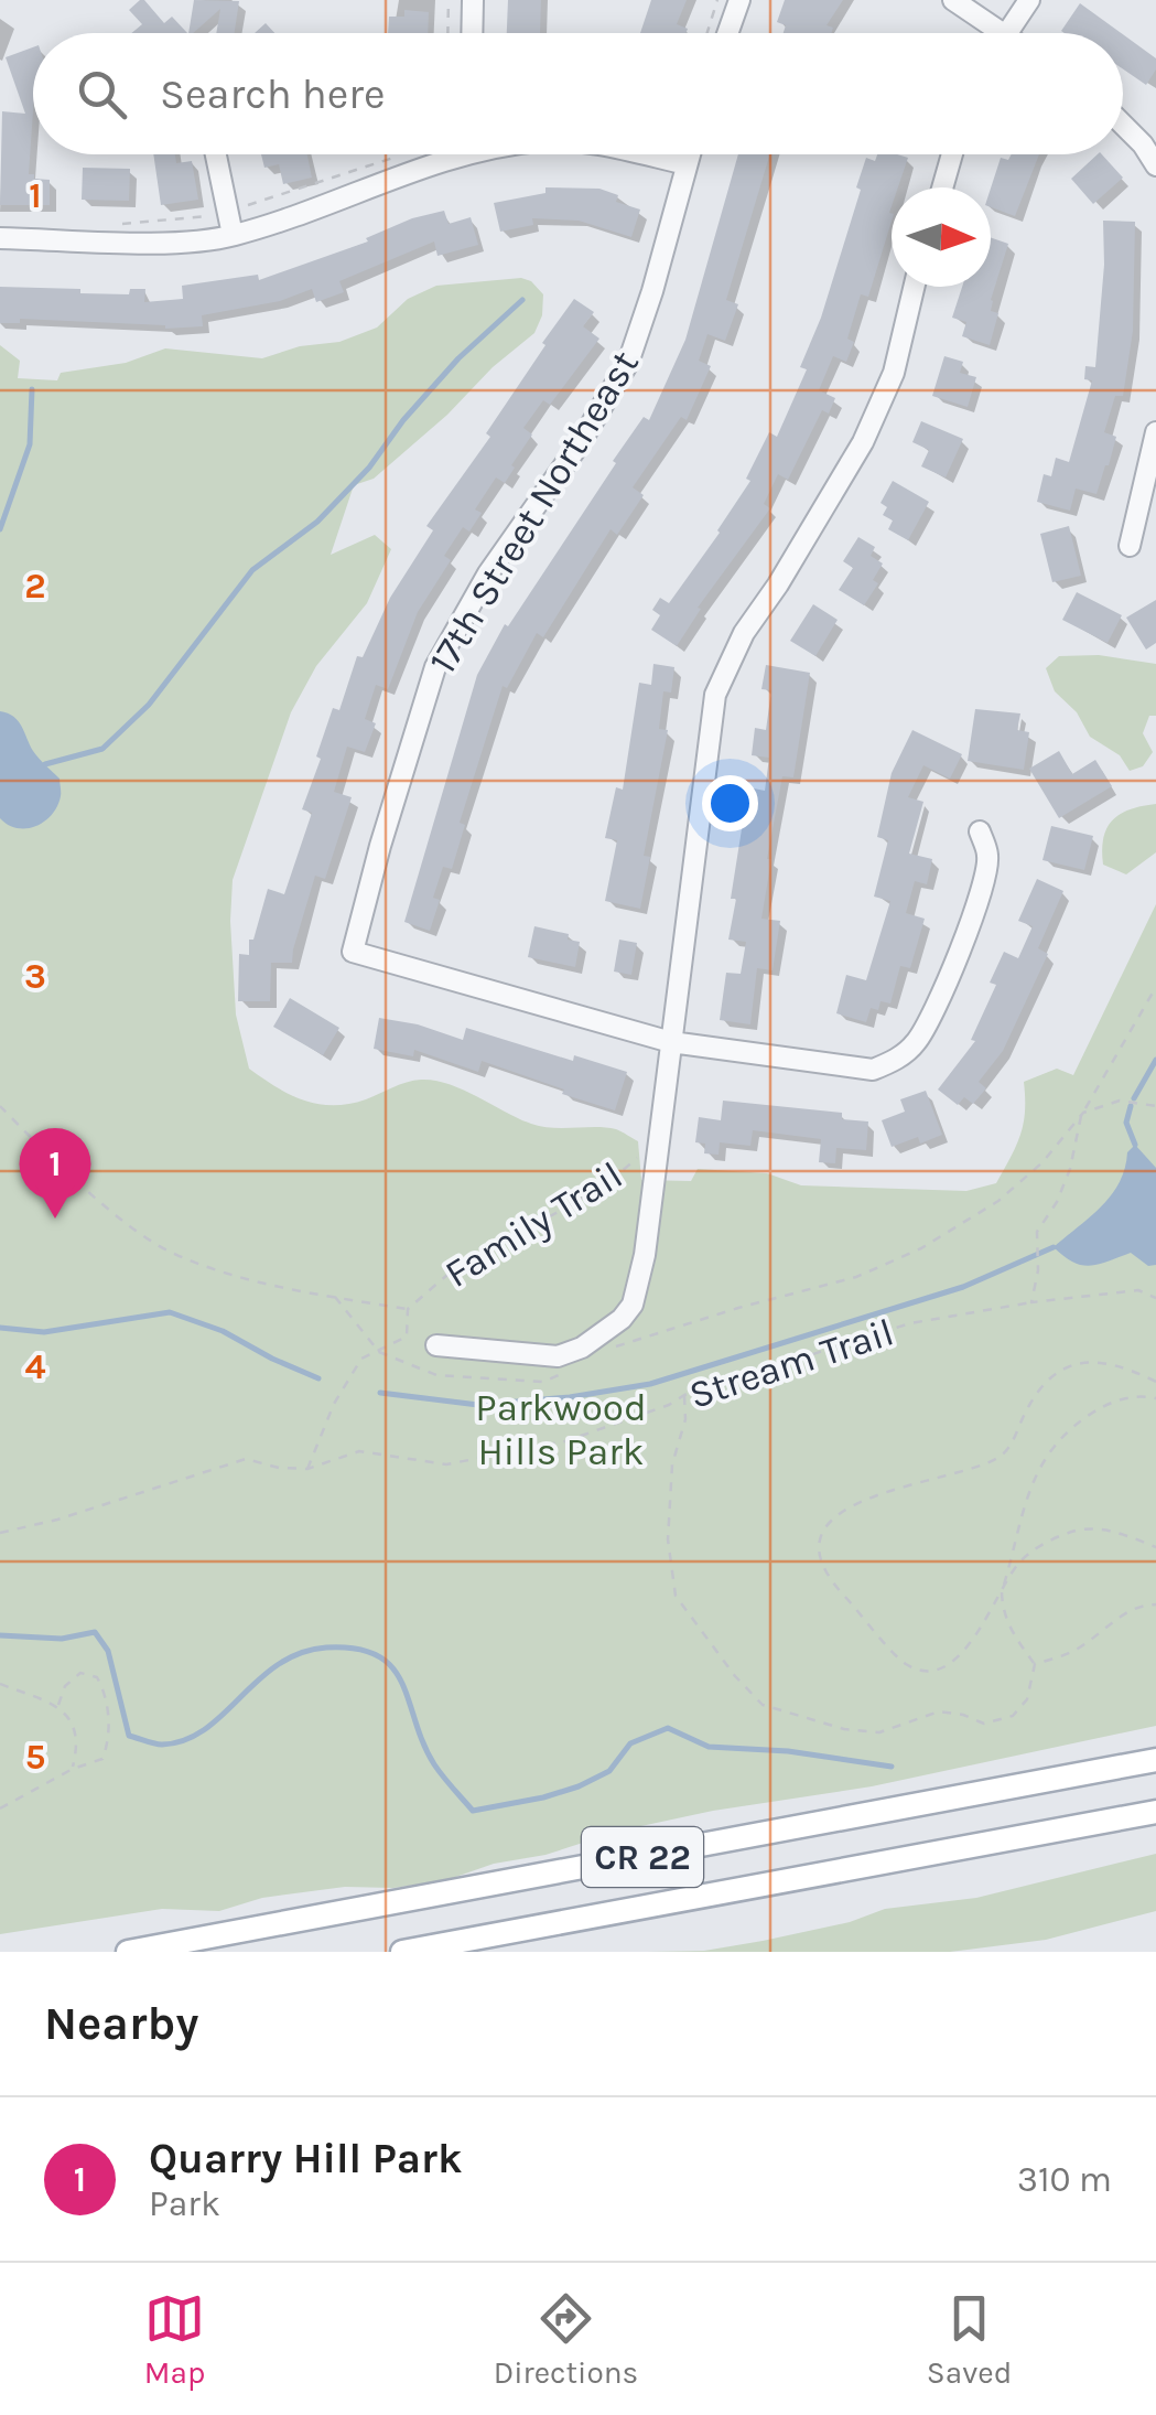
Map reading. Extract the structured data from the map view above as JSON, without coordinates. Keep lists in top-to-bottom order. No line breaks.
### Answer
{"streets":{"main road":["CR 22"],"street":["17th Street Northeast"],"path":["Family Trail","Stream Trail"]},"parks":["Parkwood Hills Park"],"north":"right","page":{"search":"Search here","pins":"1","heading":"Nearby","list":[{"mark":"1","name":"Quarry Hill Park","note":"Park","value":"310 m"}],"nav":["Map","Directions","Saved"]},"grid":{"rows":["1","2","3","4","5"]}}
